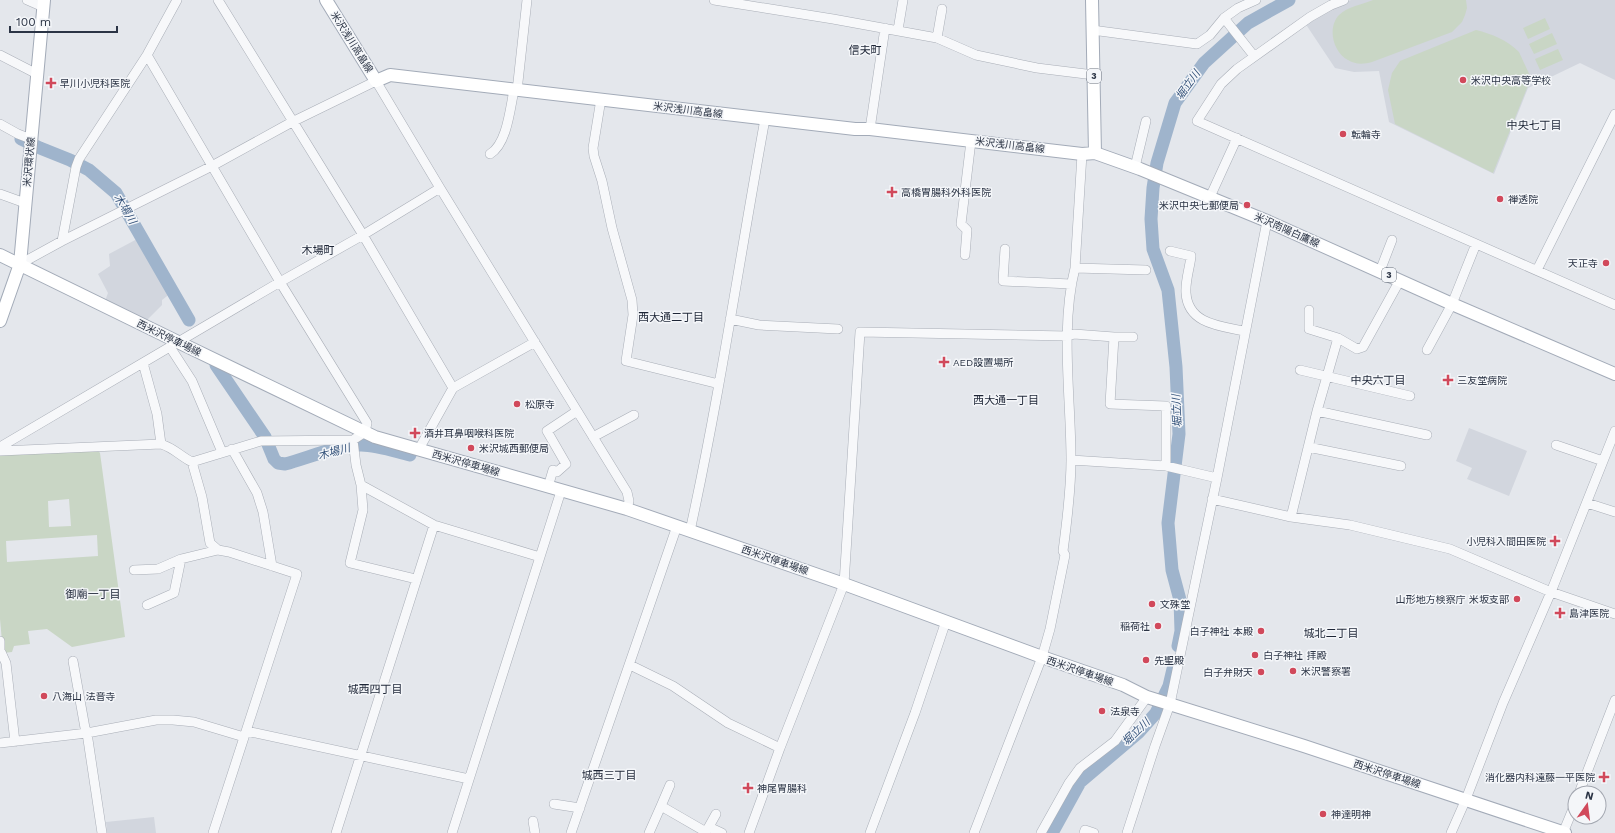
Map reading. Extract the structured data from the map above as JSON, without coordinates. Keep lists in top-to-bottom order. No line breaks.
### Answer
{"streets":{"main road":["米沢浅川高畠線","3","米沢環状線","米沢南陽白鷹線","西米沢停車場線"]},"crossings":[["米沢浅川高畠線","3"],["米沢浅川高畠線","米沢南陽白鷹線"],["3","米沢南陽白鷹線"],["米沢環状線","西米沢停車場線"]],"districts":["信夫町","中央七丁目","木場町","西大通二丁目","中央六丁目","西大通一丁目","御廟一丁目","城北二丁目","城西四丁目","城西三丁目"],"water":["堀立川","木場川"],"places":{"other":["米沢中央高等学校","転輪寺","禅透院","米沢中央七郵便局","天正寺","松原寺","米沢城西郵便局","山形地方検察庁 米坂支部","文殊堂","稲荷社","白子神社 本殿","白子神社 拝殿","先聖殿","米沢警察署","白子弁財天","八海山 法音寺","法泉寺","神達明神"],"health":["早川小児科医院","高橋胃腸科外科医院","AED設置場所","三友堂病院","酒井耳鼻咽喉科医院","小児科入間田医院","島津医院","消化器内科遠藤一平医院","神尾胃腸科"]},"scale_bar":"100 m","north":"top"}
